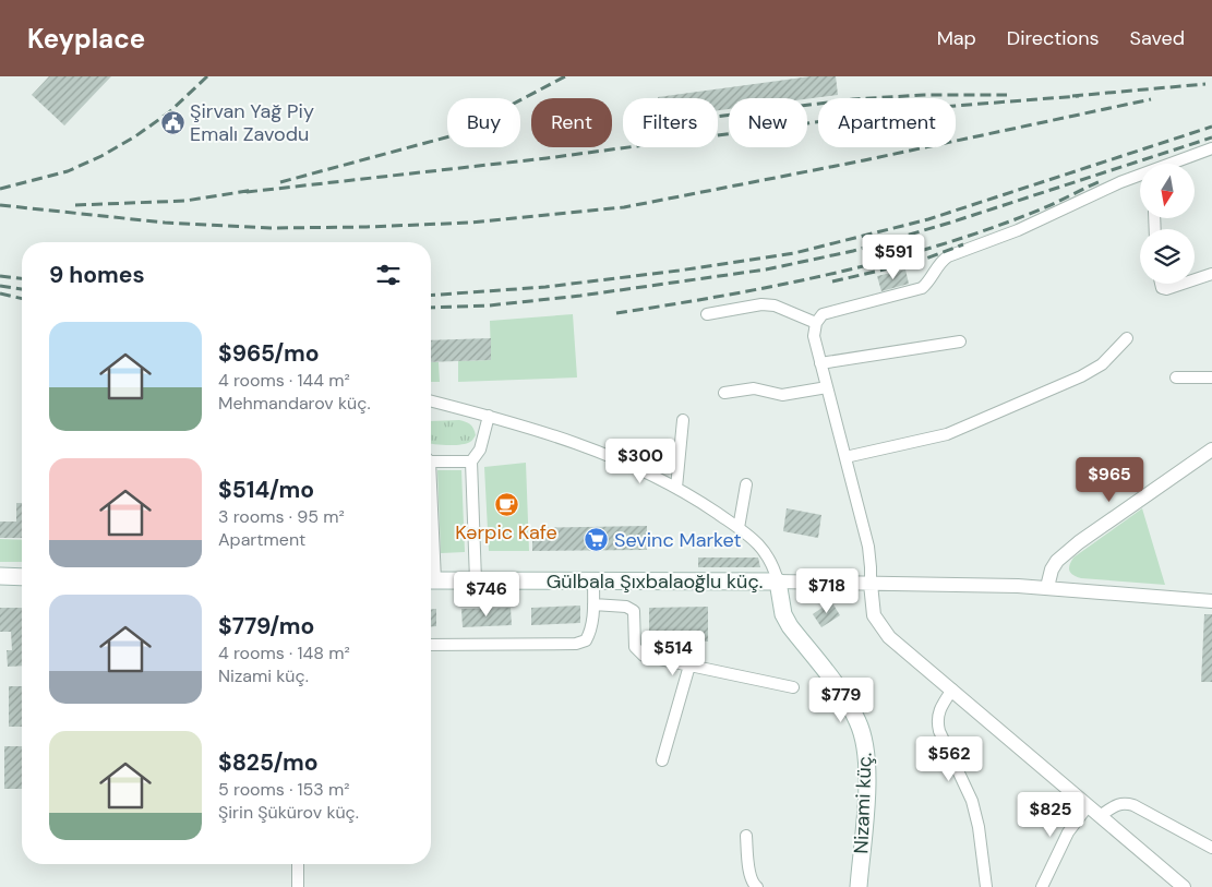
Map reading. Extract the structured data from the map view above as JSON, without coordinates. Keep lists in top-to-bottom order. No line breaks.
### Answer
{"streets":{"main road":["Gülbala Şıxbalaoğlu küç.","Nizami küç."]},"crossings":[["Gülbala Şıxbalaoğlu küç.","Nizami küç."]],"places":{"public building":["Şirvan Yağ Piy Emalı Zavodu"],"cafe":["Kərpic Kafe"],"supermarket":["Sevinc Market"]},"north":"bottom","page":{"header":"Keyplace","nav":["Map","Directions","Saved"],"chip":["Buy","Rent","Filters","New","Apartment"],"price":["$591","$300","$965","$718","$746","$514","$779","$562","$825"],"heading":"9 homes","list":[{"name":"$965/mo","note":"4 rooms · 144 m² · Mehmandarov küç."},{"name":"$514/mo","note":"3 rooms · 95 m² · Apartment"},{"name":"$779/mo","note":"4 rooms · 148 m² · Nizami küç."},{"name":"$825/mo","note":"5 rooms · 153 m² · Şirin Şükürov küç."}]}}
